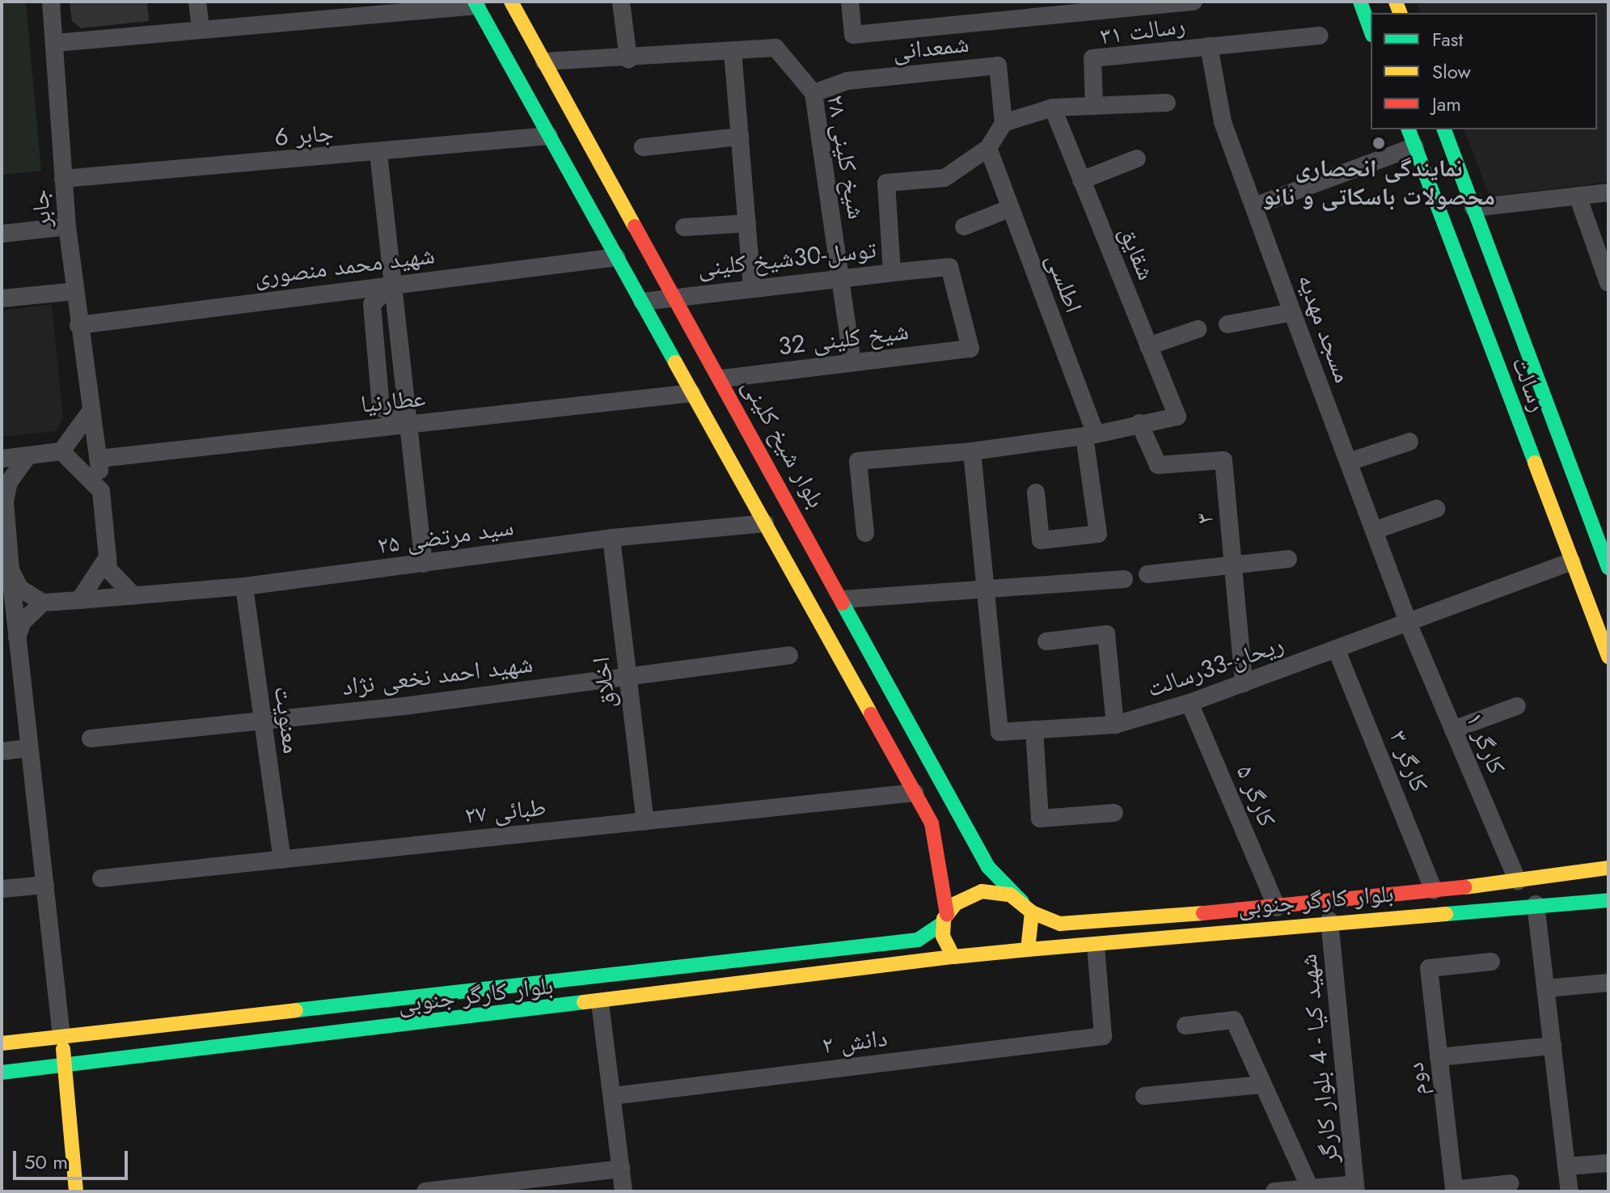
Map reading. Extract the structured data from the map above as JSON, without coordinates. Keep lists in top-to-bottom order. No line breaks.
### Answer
{"streets":{"main road":["رسالت","بلوار شیخ کلینی","بلوار کارگر جنوبی"],"street":["رسالت ۳۱","شمعدانی","جابر 6","شیخ کلینی ۲۸","جابر","شقایق","توسل-30شیخ کلینی","شهید محمد منصوری","اطلسی","مسجد مهدیه","شیخ کلینی 32","عطارنیا","۳","۲۵ سید مرتضی","ریحان-33رسالت","شهید احمد نخعی نژاد","اخلاق","معنویت","کارگر ۱","کارگر ۳","کارگر ۵","طبائی ۲۷","دانش ۲","شهید کیا - 4 بلوار کارگر","دوم"]},"crossings":[["رسالت ۳۱","مسجد مهدیه"],["شمعدانی","شیخ کلینی ۲۸"],["شمعدانی","توسل-30شیخ کلینی"],["جابر 6","جابر"],["شیخ کلینی ۲۸","توسل-30شیخ کلینی"],["شیخ کلینی ۲۸","شیخ کلینی 32"],["شیخ کلینی ۲۸","بلوار شیخ کلینی"],["جابر","شهید محمد منصوری"],["جابر","عطارنیا"],["جابر","۲۵ سید مرتضی"],["شقایق","۳"],["توسل-30شیخ کلینی","اطلسی"],["توسل-30شیخ کلینی","شیخ کلینی 32"],["توسل-30شیخ کلینی","بلوار شیخ کلینی"],["مسجد مهدیه","ریحان-33رسالت"],["مسجد مهدیه","کارگر ۱"],["شیخ کلینی 32","بلوار شیخ کلینی"],["رسالت","ریحان-33رسالت"],["بلوار شیخ کلینی","بلوار کارگر جنوبی"],["۳","ریحان-33رسالت"],["۲۵ سید مرتضی","اخلاق"],["۲۵ سید مرتضی","معنویت"],["ریحان-33رسالت","کارگر ۱"],["ریحان-33رسالت","کارگر ۳"],["ریحان-33رسالت","کارگر ۵"],["شهید احمد نخعی نژاد","اخلاق"],["شهید احمد نخعی نژاد","معنویت"],["اخلاق","طبائی ۲۷"],["معنویت","طبائی ۲۷"],["کارگر ۱","بلوار کارگر جنوبی"],["کارگر ۳","بلوار کارگر جنوبی"],["کارگر ۵","بلوار کارگر جنوبی"],["بلوار کارگر جنوبی","دانش ۲"],["بلوار کارگر جنوبی","شهید کیا - 4 بلوار کارگر"]],"places":["نمایندگی انحصاری محصولات باسکاتی و نانو"],"legend":["Fast","Slow","Jam"],"scale_bar":"50 m"}
